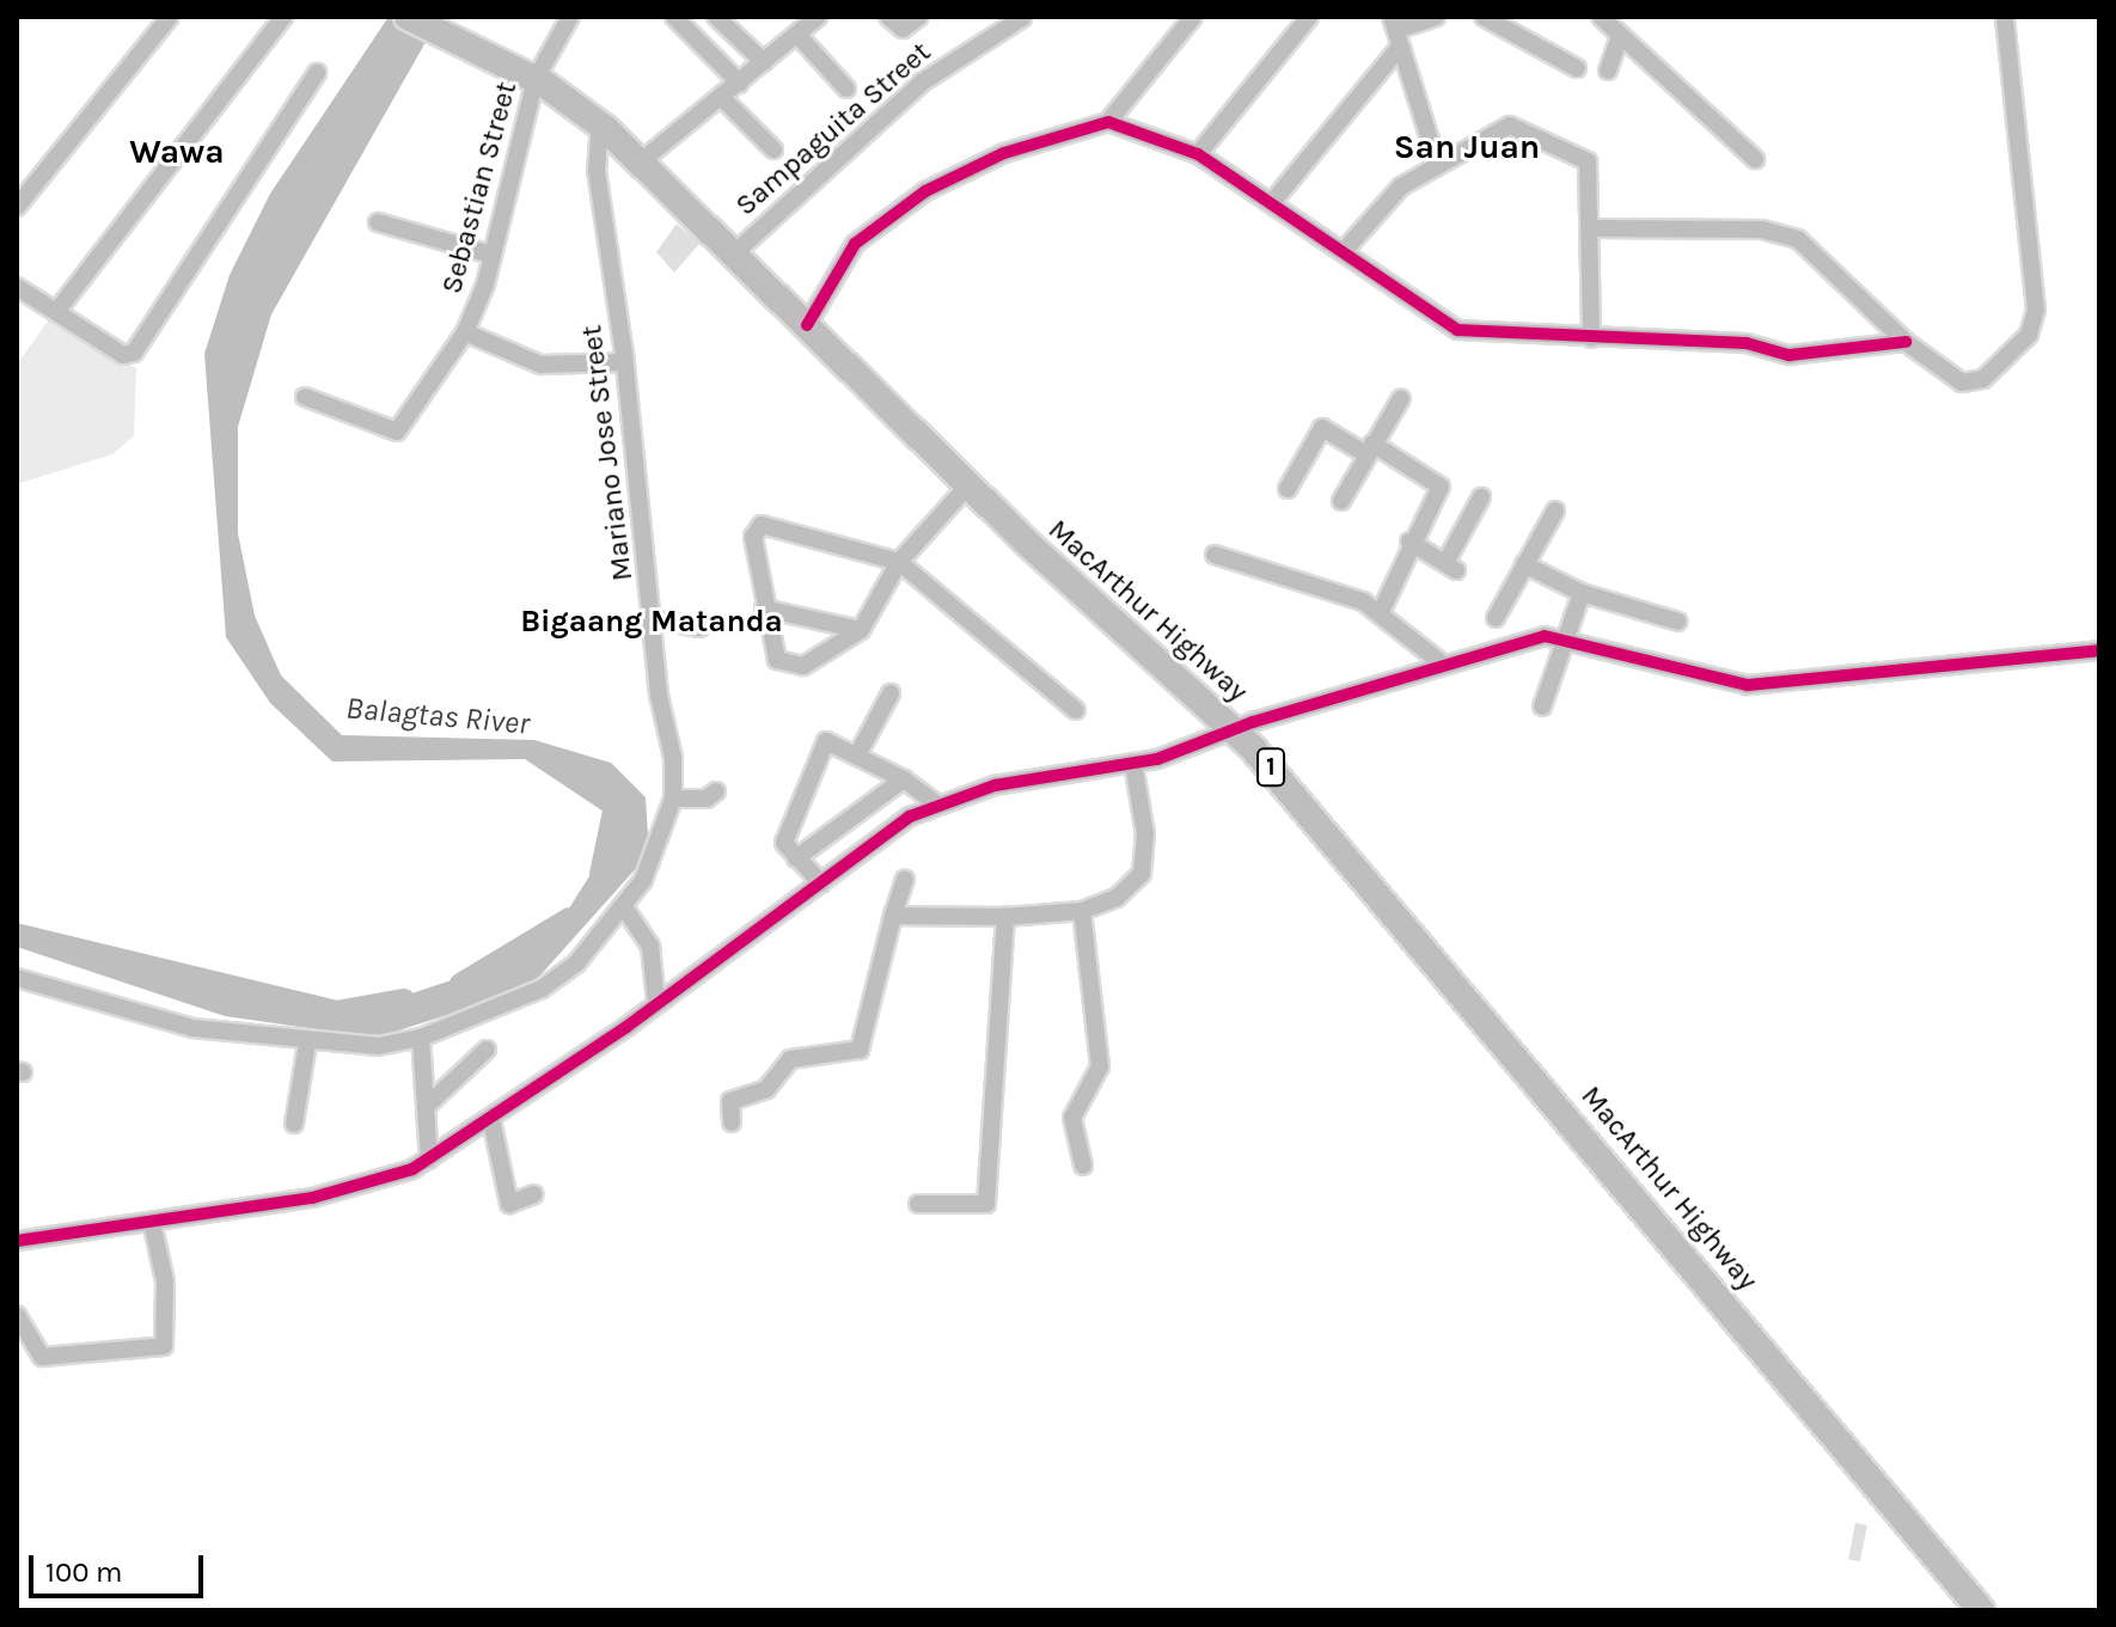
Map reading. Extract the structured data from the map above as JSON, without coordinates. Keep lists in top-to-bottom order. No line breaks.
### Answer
{"streets":{"highway":["MacArthur Highway","1"],"street":["Sampaguita Street","Sebastian Street","Mariano Jose Street"]},"crossings":[["Sampaguita Street","MacArthur Highway"],["Sebastian Street","MacArthur Highway"],["Mariano Jose Street","MacArthur Highway"]],"districts":["San Juan","Wawa","Bigaang Matanda"],"water":["Balagtas River"],"scale_bar":"100 m"}
